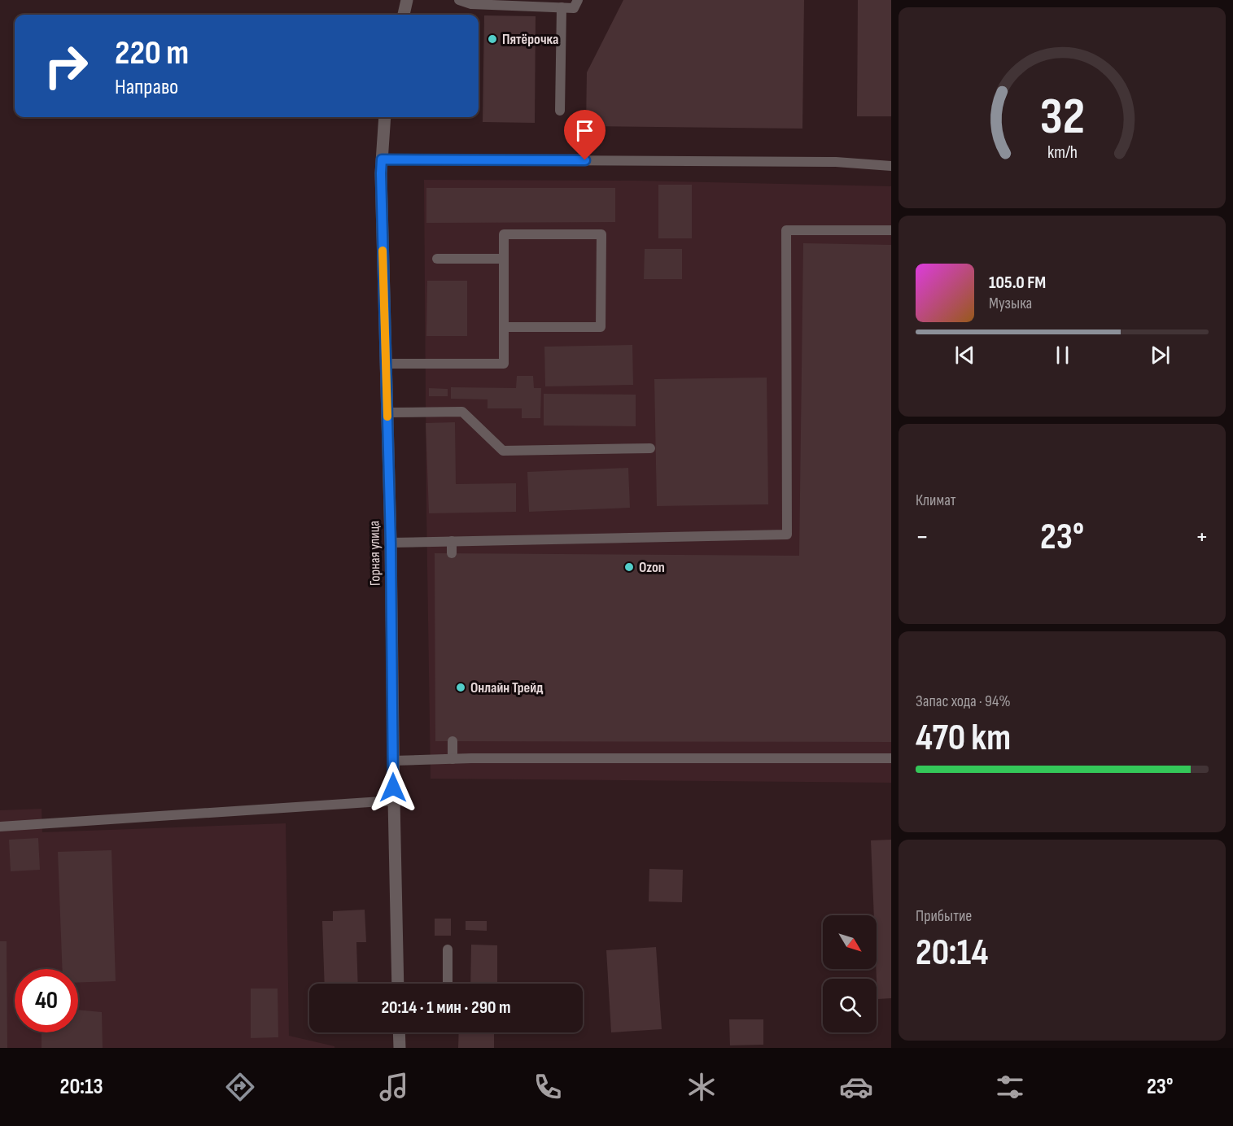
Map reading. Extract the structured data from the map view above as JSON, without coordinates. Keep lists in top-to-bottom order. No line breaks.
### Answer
{"streets":{"street":["Горная улица"]},"places":["Пятёрочка","Ozon","Онлайн Трейд"],"north":"bottom right","page":{"turn":["220 m","Направо"],"song":["105.0 FM","Музыка"],"tile":["Климат",["Запас хода · 94%","470 km"],["Прибытие","20:14"]],"heat":["−","23°","+"],"limit":"40","trip":"20:14 · 1 мин · 290 m","tabs":["20:13","23°"],"gauge":["32","km/h"]}}
